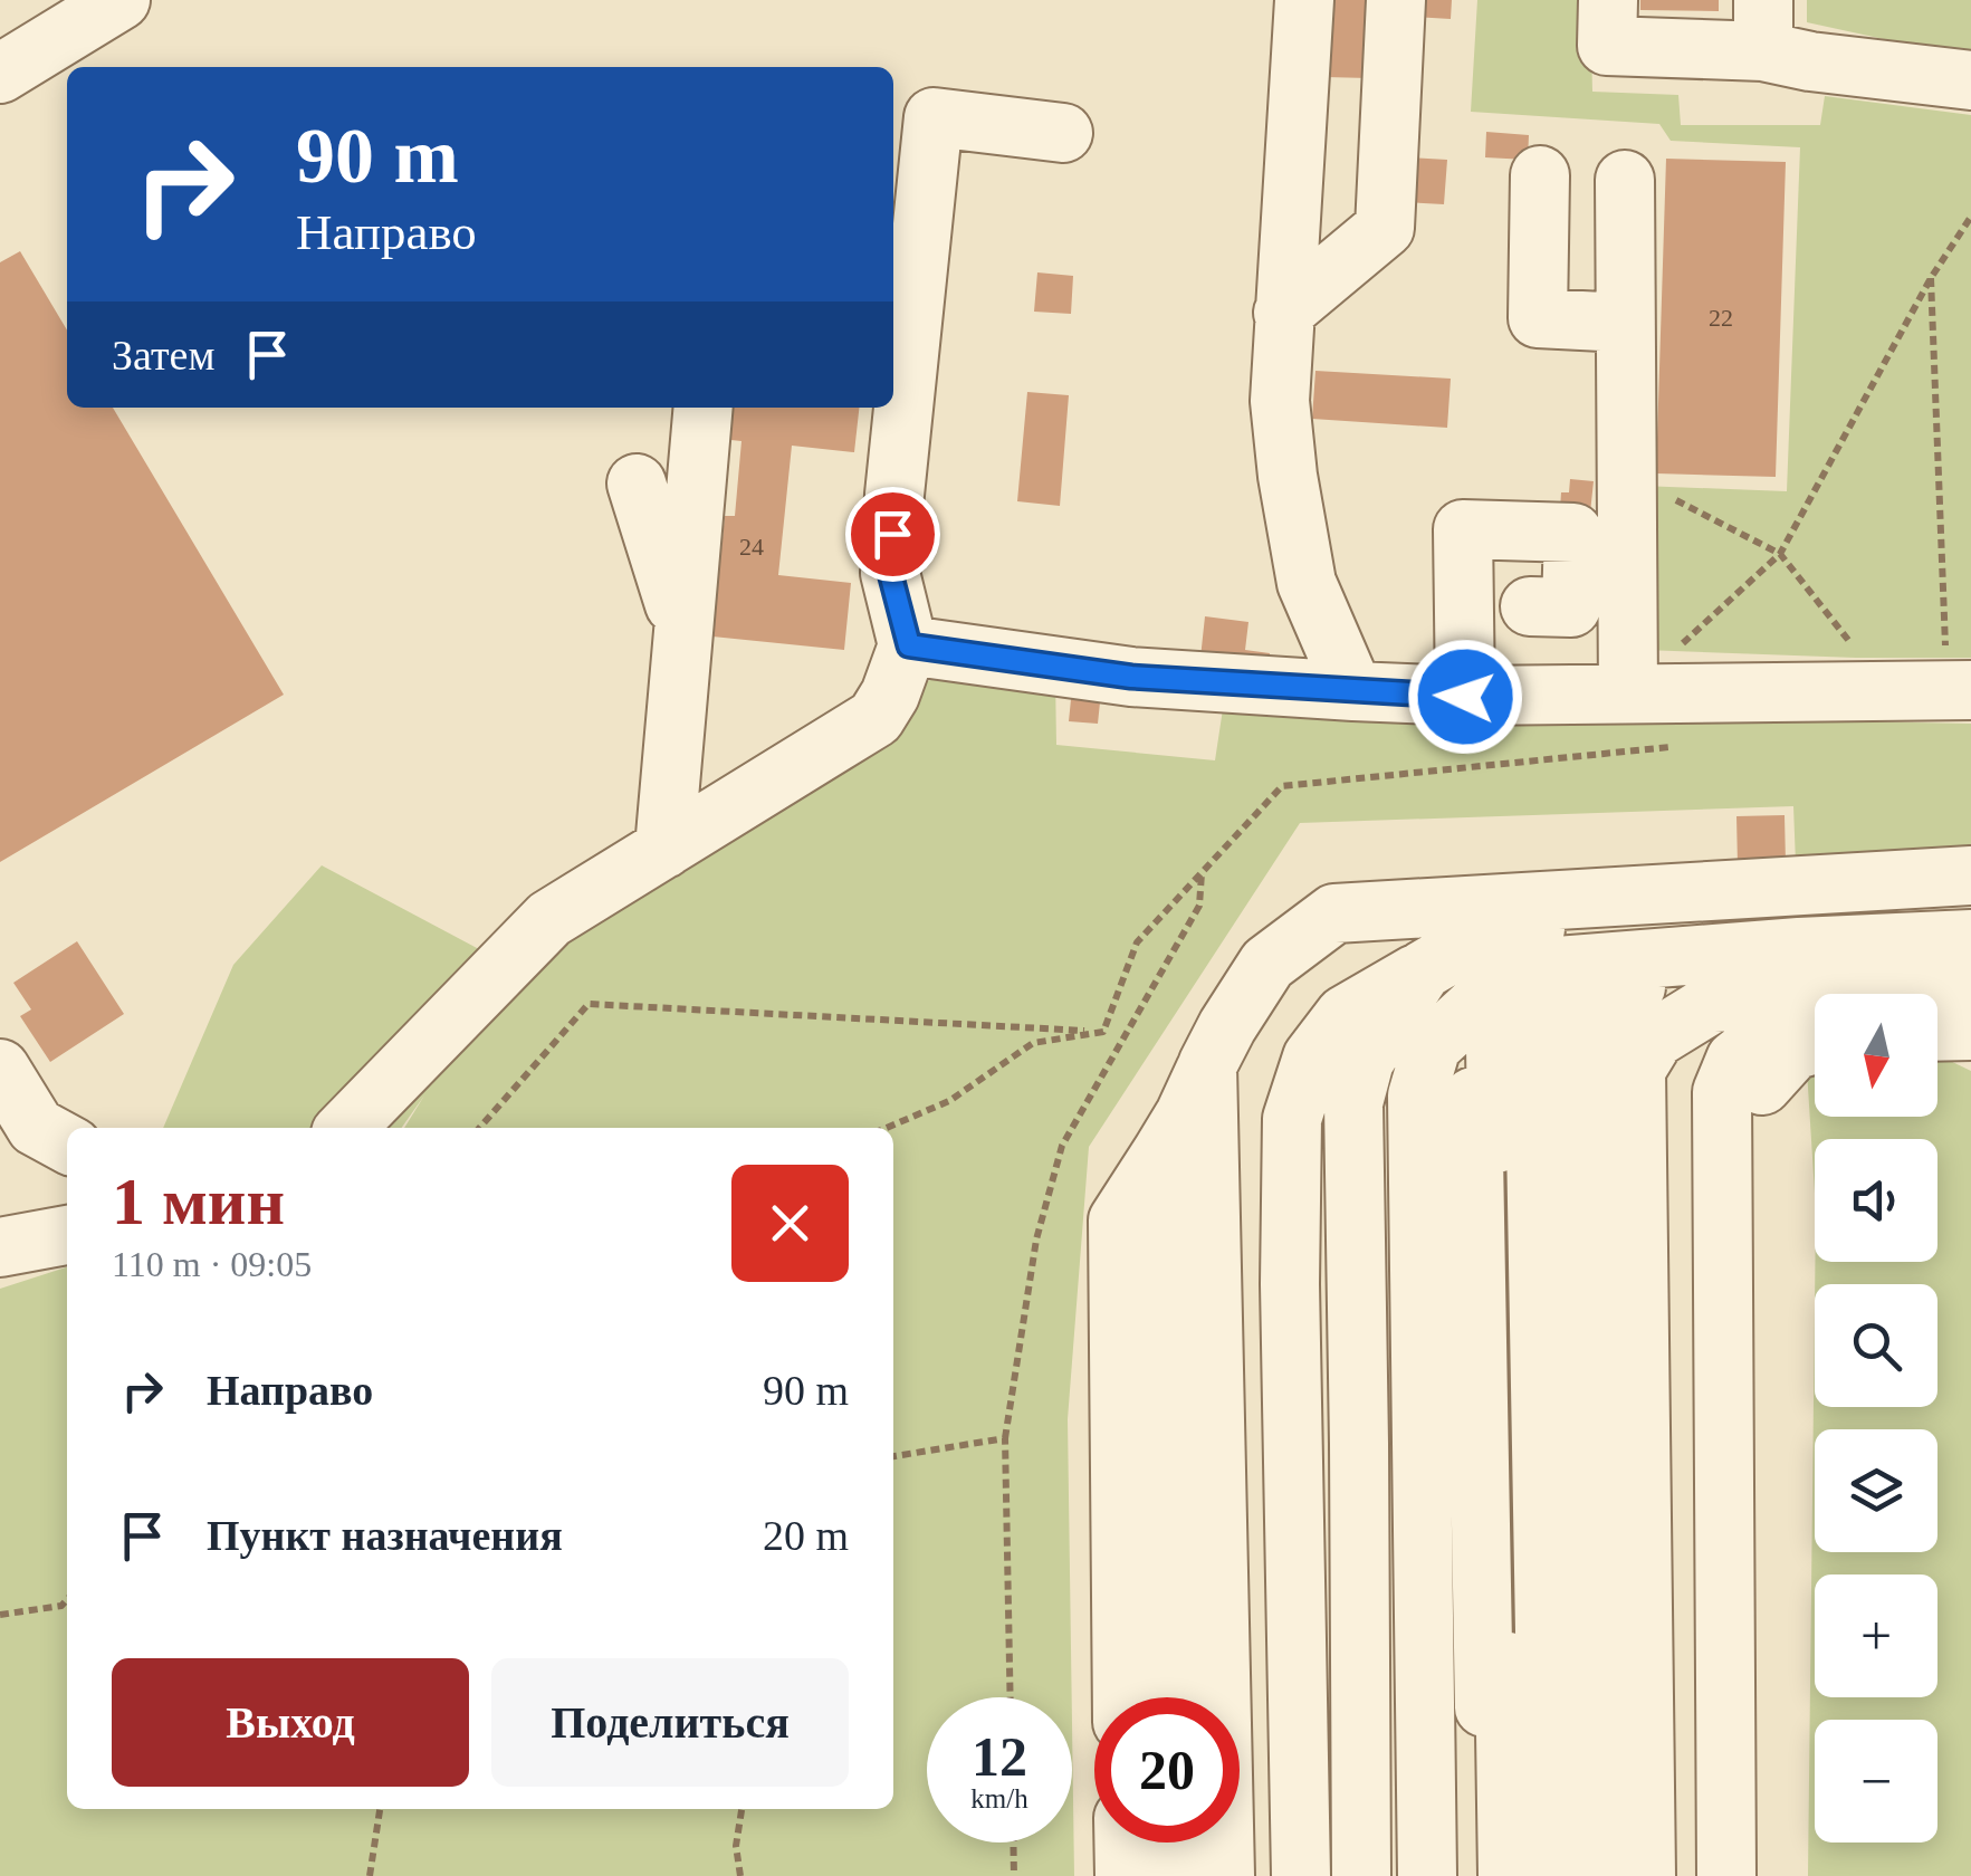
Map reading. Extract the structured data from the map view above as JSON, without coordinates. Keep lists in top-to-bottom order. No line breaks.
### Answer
{"house_numbers":["22","24"],"north":"bottom","page":{"turn":["90 m","Направо"],"then":"Затем","map_buttons":["+","−"],"heading":["1 мин","110 m · 09:05"],"list":[{"name":"Направо","value":"90 m"},{"name":"Пункт назначения","value":"20 m"}],"buttons":["Выход","Поделиться"],"speed":"12 km/h","limit":"20"}}
